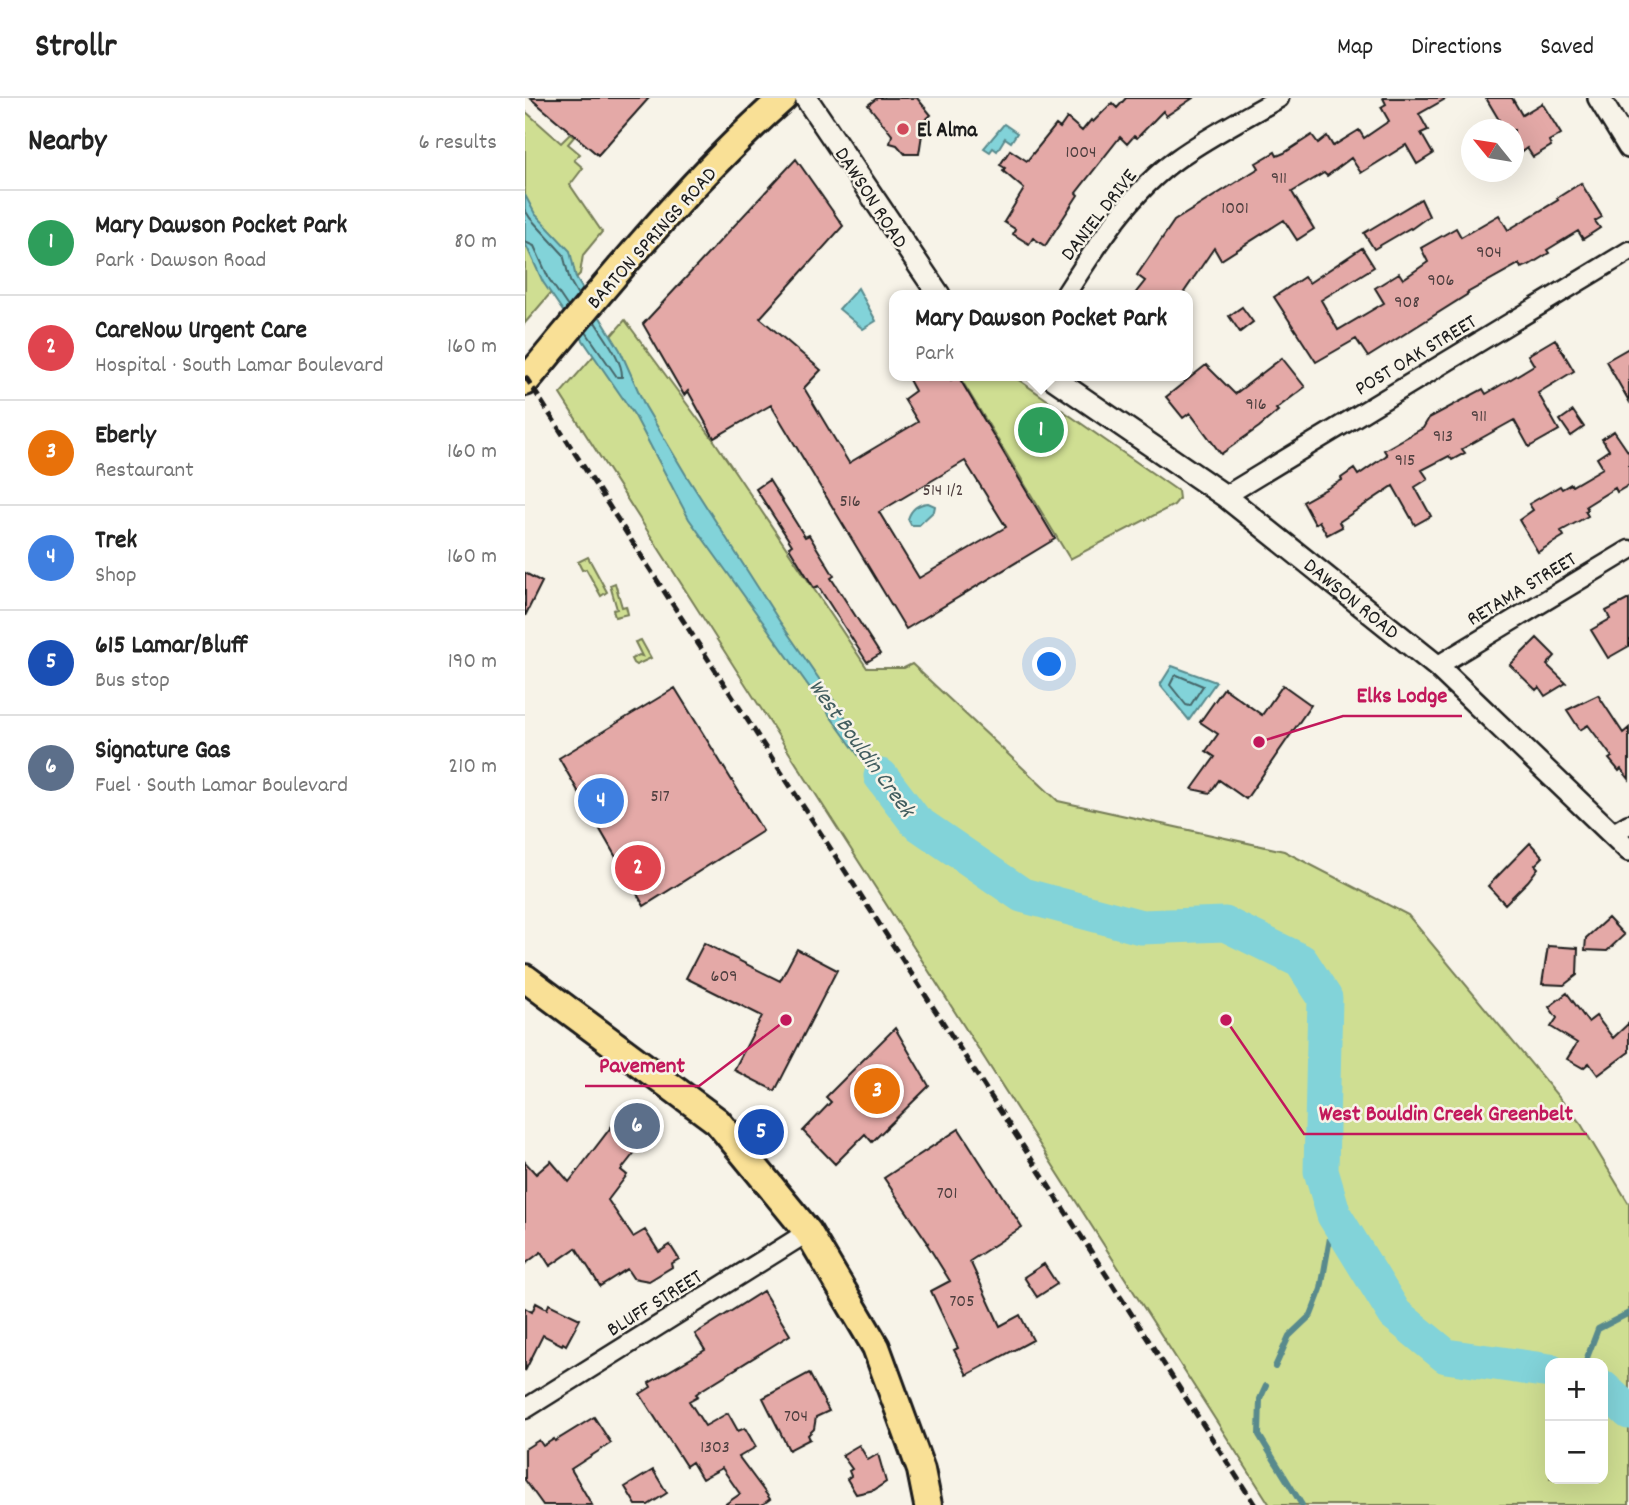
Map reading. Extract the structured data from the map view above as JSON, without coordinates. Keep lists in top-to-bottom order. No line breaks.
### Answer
{"streets":{"main road":["BARTON SPRINGS ROAD"],"street":["DAWSON ROAD","DANIEL DRIVE","POST OAK STREET","RETAMA STREET","BLUFF STREET"]},"crossings":[["DAWSON ROAD","POST OAK STREET"],["DAWSON ROAD","RETAMA STREET"]],"water":["West Bouldin Creek"],"places":["El Alma","Elks Lodge","Pavement","West Bouldin Creek Greenbelt"],"house_numbers":["1004","911","1001","904","906","908","916","911","913","915","514 1/2","516","517","609","701","705","704","1303"],"north":"top left","page":{"header":"Strollr","nav":["Map","Directions","Saved"],"heading":["Nearby","6 results"],"list":[{"mark":"1","name":"Mary Dawson Pocket Park","note":"Park · Dawson Road","value":"80 m"},{"mark":"2","name":"CareNow Urgent Care","note":"Hospital · South Lamar Boulevard","value":"160 m"},{"mark":"3","name":"Eberly","note":"Restaurant","value":"160 m"},{"mark":"4","name":"Trek","note":"Shop","value":"160 m"},{"mark":"5","name":"615 Lamar/Bluff","note":"Bus stop","value":"190 m"},{"mark":"6","name":"Signature Gas","note":"Fuel · South Lamar Boulevard","value":"210 m"}],"popup":["Mary Dawson Pocket Park","Park"],"pins":["1","4","2","3","6","5"],"map_buttons":["+","−"]}}
